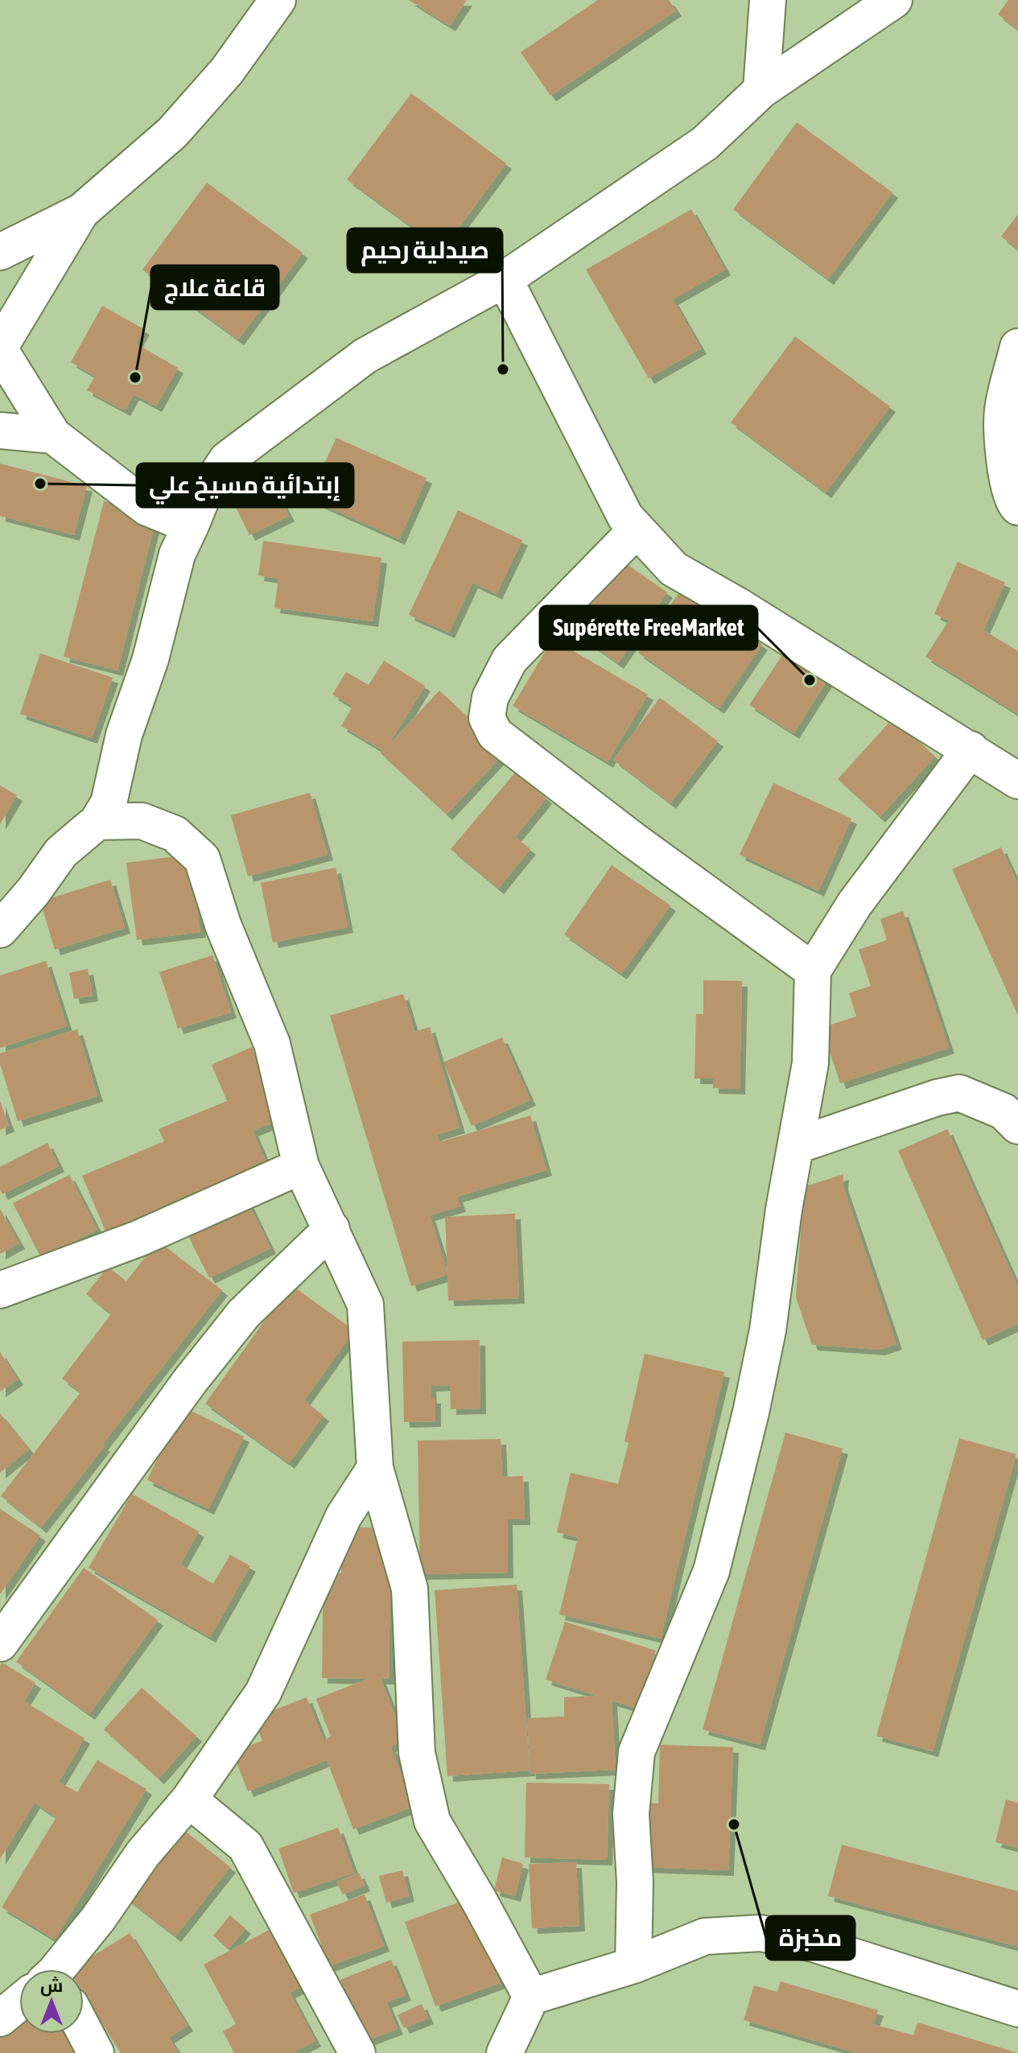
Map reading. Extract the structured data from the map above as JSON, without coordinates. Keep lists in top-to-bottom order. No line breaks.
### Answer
{"places":["صيدلية رحيم","قاعة علاج","إبتدائية مسيخ علي","Supérette FreeMarket","مخبزة"],"north":"top"}
